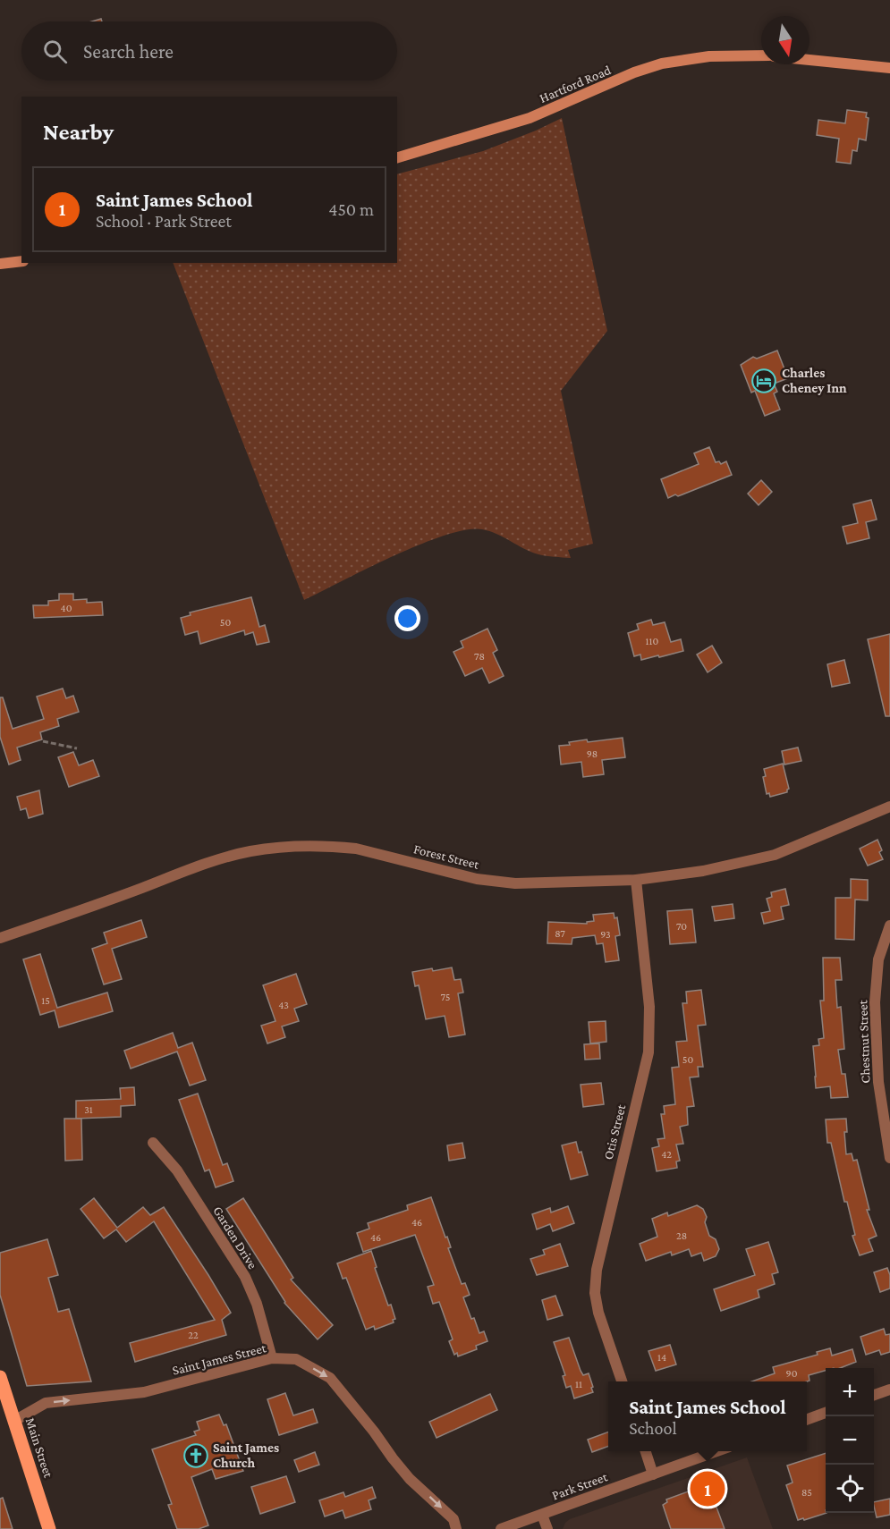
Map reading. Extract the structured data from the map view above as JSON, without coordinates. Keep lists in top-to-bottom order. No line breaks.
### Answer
{"streets":{"main road":["Hartford Road","Main Street"],"street":["Forest Street","Chestnut Street","Otis Street","Garden Drive","Saint James Street","Park Street"]},"crossings":[["Forest Street","Otis Street"],["Garden Drive","Saint James Street"],["Saint James Street","Main Street"]],"one_way":["Saint James Street"],"places":{"hotel":["Charles Cheney Inn"],"church":["Saint James Church"]},"house_numbers":["40","50","110","78","98","70","87","93","75","15","43","50","31","42","46","28","46","22","14","90","11","85"],"north":"bottom","page":{"search":"Search here","heading":"Nearby","list":[{"mark":"1","name":"Saint James School","note":"School · Park Street","value":"450 m"}],"map_buttons":["+","−"],"popup":["Saint James School","School"],"pins":"1"}}
